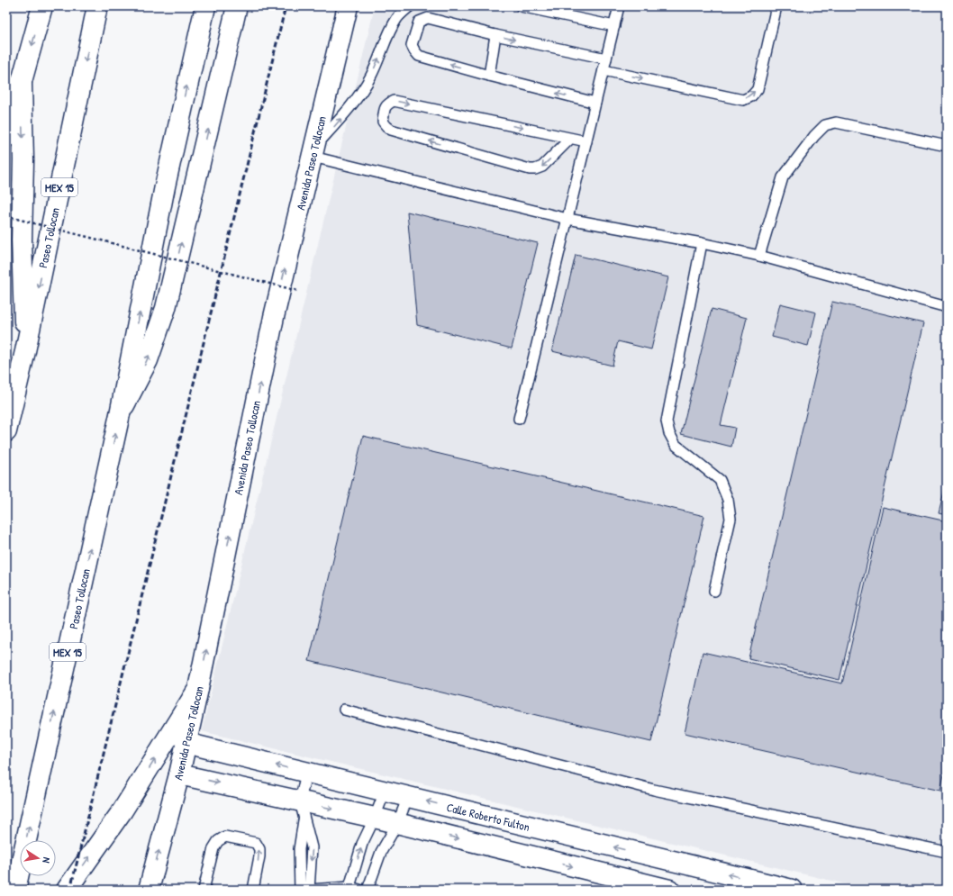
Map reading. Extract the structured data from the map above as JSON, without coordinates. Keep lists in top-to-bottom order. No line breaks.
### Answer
{"streets":{"main road":["Avenida Paseo Tollocan","MEX 15","Paseo Tollocan","Calle Roberto Fulton"]},"crossings":[["Avenida Paseo Tollocan","Calle Roberto Fulton"],["MEX 15","Paseo Tollocan"]],"north":"right"}
